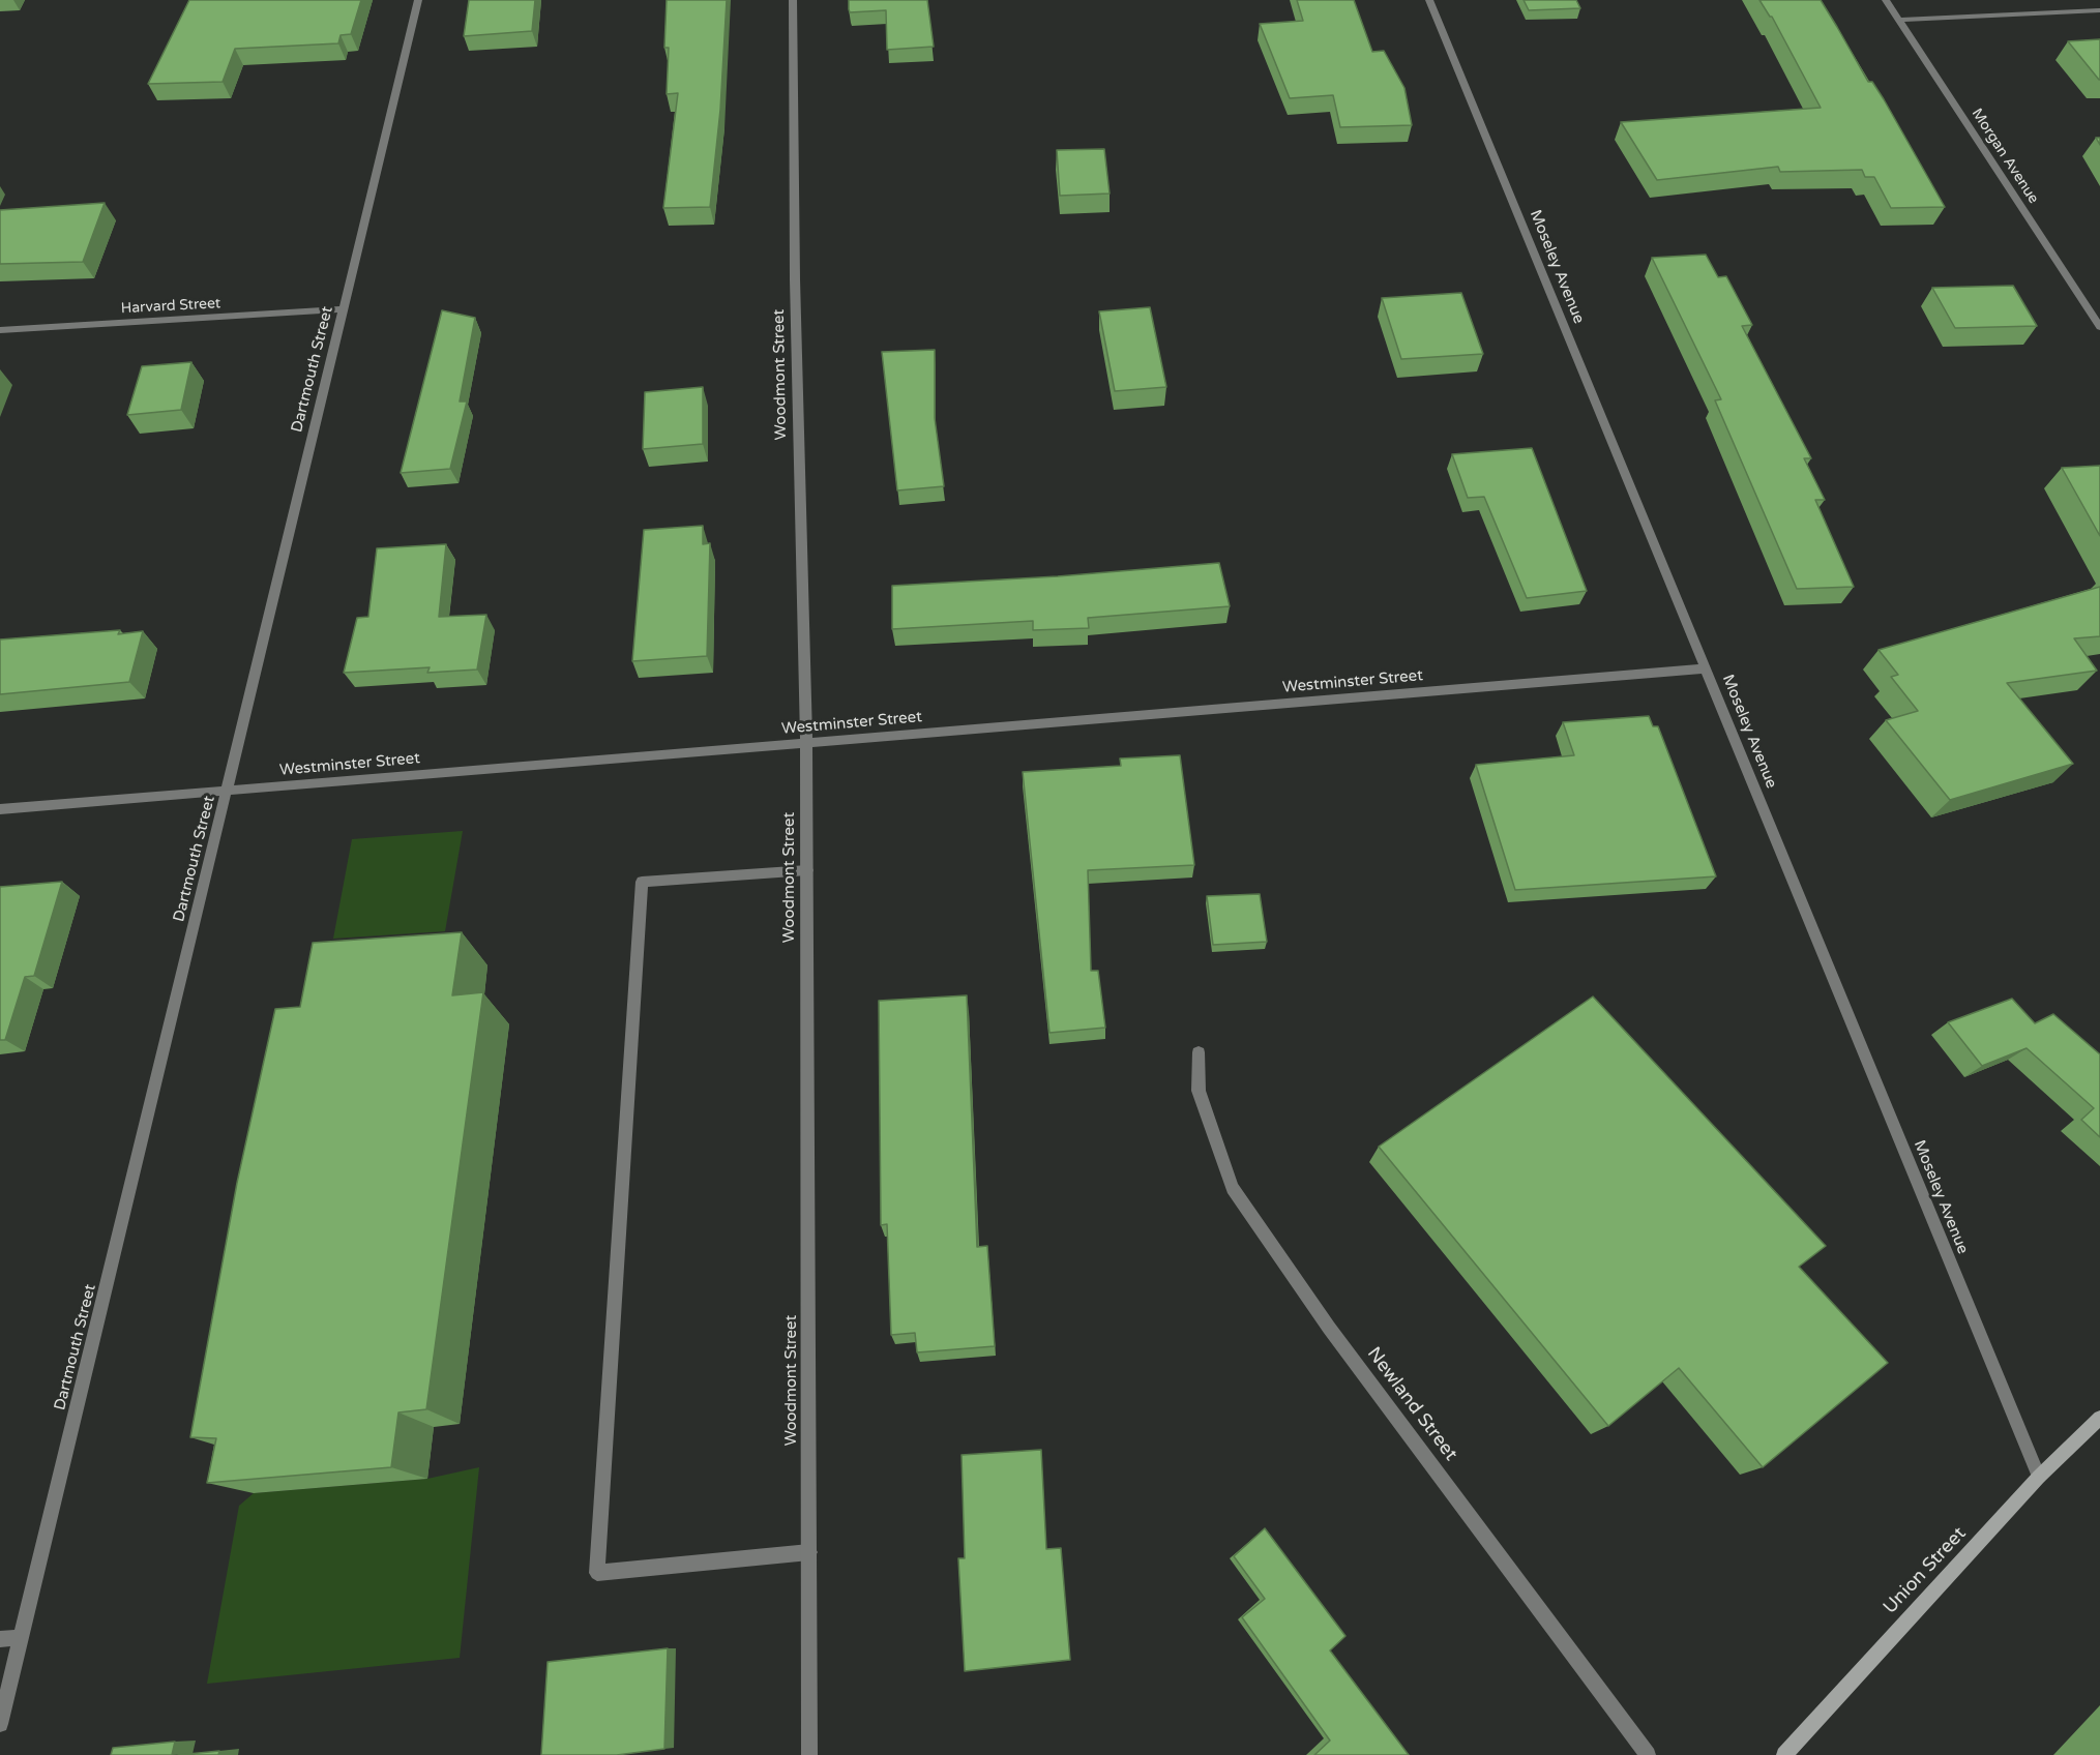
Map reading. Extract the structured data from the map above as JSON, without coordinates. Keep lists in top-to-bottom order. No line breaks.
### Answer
{"streets":{"main road":["Union Street"],"street":["Morgan Avenue","Moseley Avenue","Harvard Street","Dartmouth Street","Woodmont Street","Westminster Street","Newland Street"]},"crossings":[["Moseley Avenue","Westminster Street"],["Moseley Avenue","Union Street"],["Harvard Street","Dartmouth Street"],["Dartmouth Street","Westminster Street"],["Woodmont Street","Westminster Street"]]}
